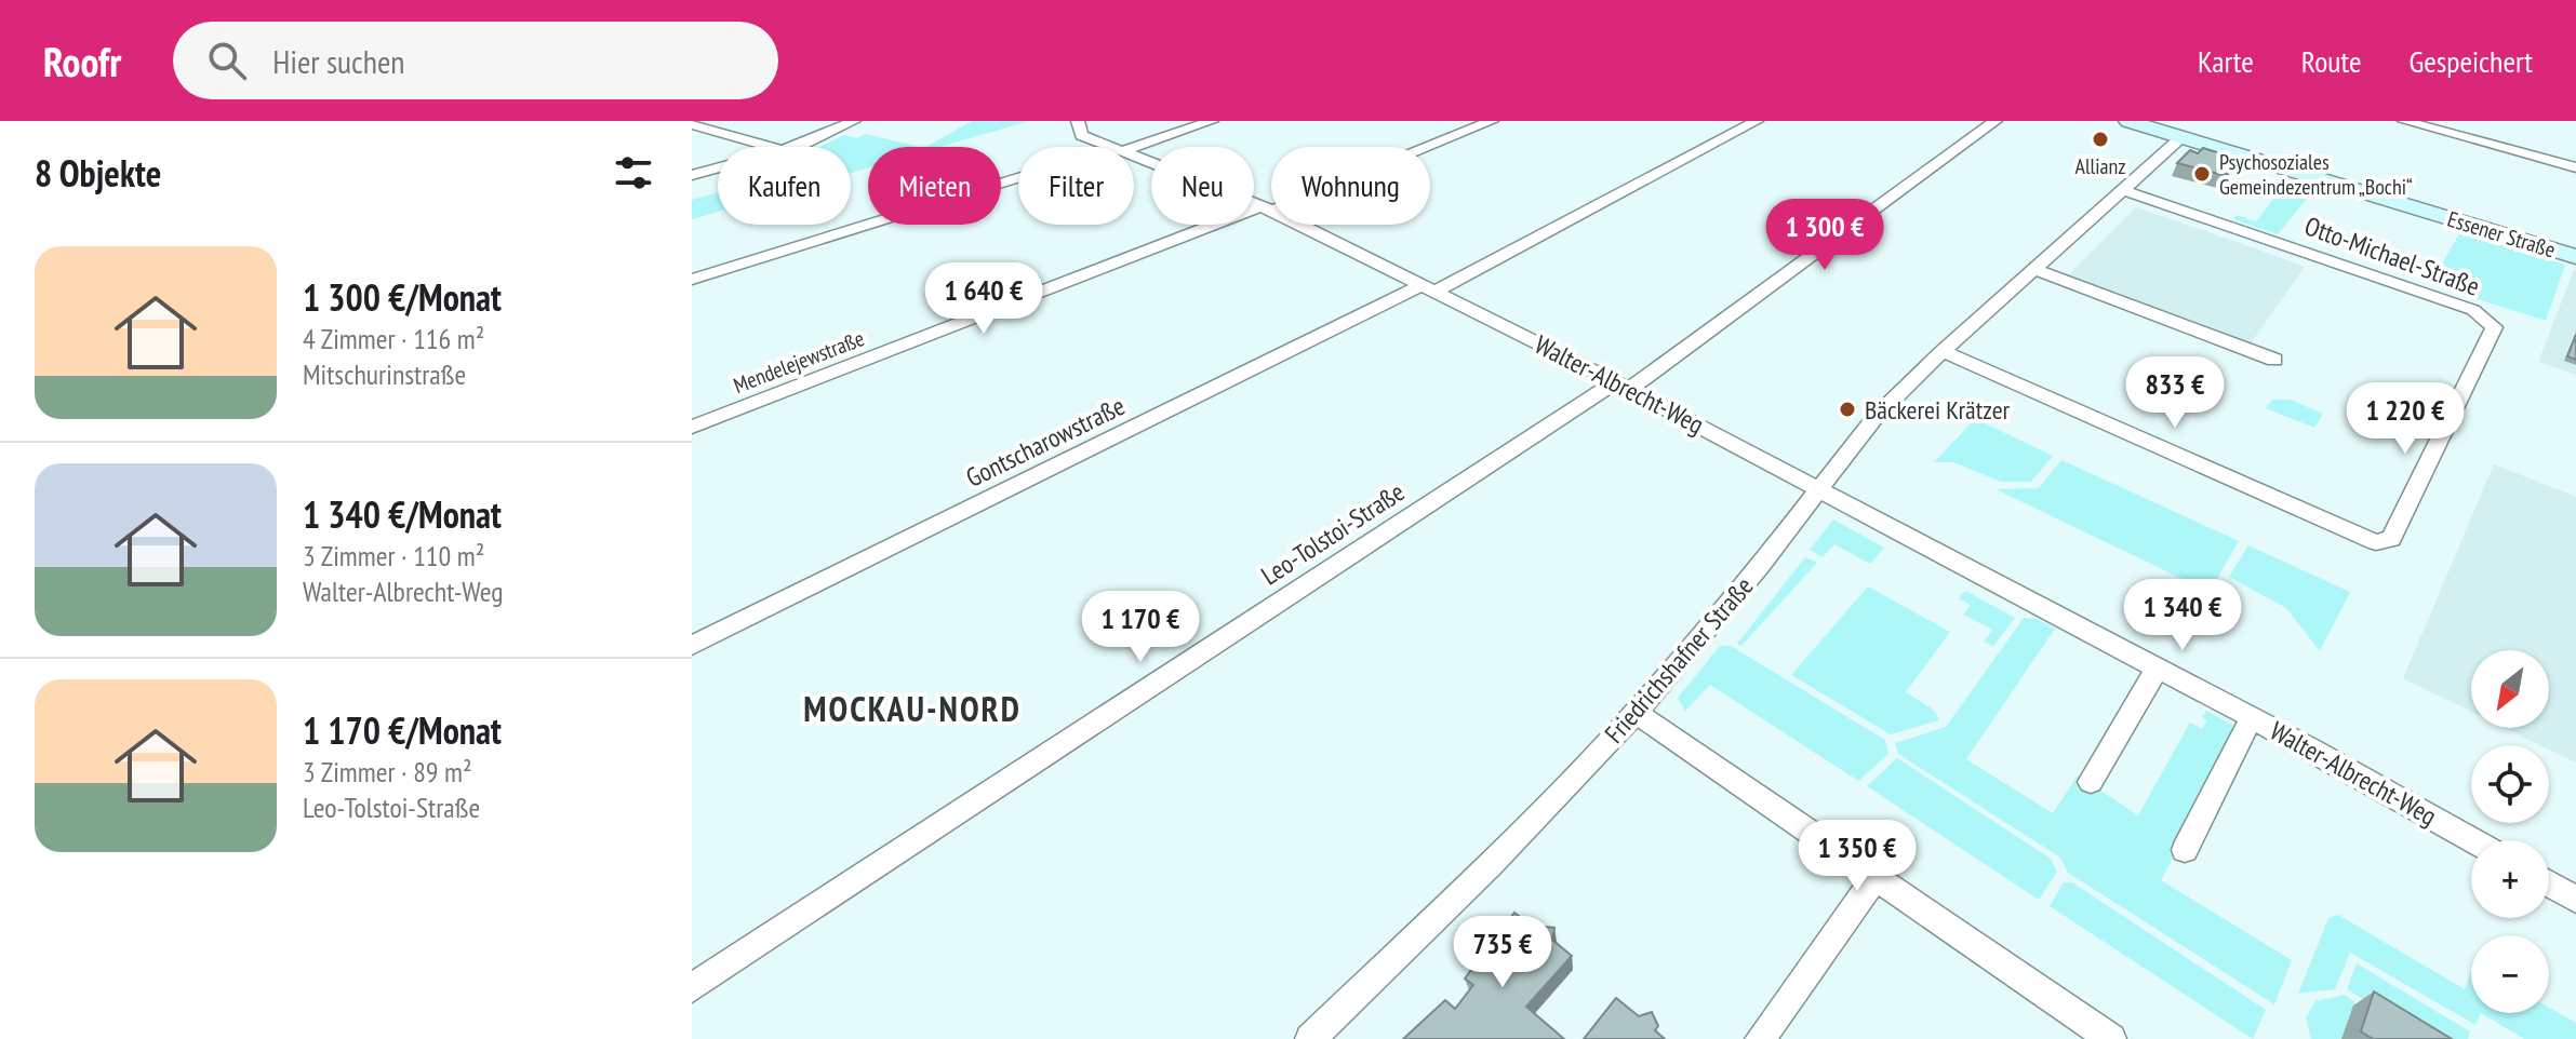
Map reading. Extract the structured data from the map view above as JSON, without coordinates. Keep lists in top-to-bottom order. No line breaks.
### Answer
{"streets":{"main road":["Essener Straße","Friedrichshafner Straße"],"street":["Otto-Michael-Straße","Mendelejewstraße","Walter-Albrecht-Weg","Gontscharowstraße","Leo-Tolstoi-Straße"]},"crossings":[["Essener Straße","Friedrichshafner Straße"],["Otto-Michael-Straße","Friedrichshafner Straße"],["Mendelejewstraße","Walter-Albrecht-Weg"],["Walter-Albrecht-Weg","Gontscharowstraße"],["Walter-Albrecht-Weg","Leo-Tolstoi-Straße"],["Walter-Albrecht-Weg","Friedrichshafner Straße"]],"districts":["MOCKAU-NORD"],"places":["Allianz","Psychosoziales Gemeindezentrum „Bochi“","Bäckerei Krätzer"],"north":"bottom left","page":{"header":"Roofr","search":"Hier suchen","nav":["Karte","Route","Gespeichert"],"heading":"8 Objekte","chip":["Kaufen","Mieten","Filter","Neu","Wohnung"],"price":["1 300 €","1 640 €","833 €","1 220 €","1 340 €","1 170 €","1 350 €","735 €"],"list":[{"name":"1 300 €/Monat","note":"4 Zimmer · 116 m² · Mitschurinstraße"},{"name":"1 340 €/Monat","note":"3 Zimmer · 110 m² · Walter-Albrecht-Weg"},{"name":"1 170 €/Monat","note":"3 Zimmer · 89 m² · Leo-Tolstoi-Straße"}],"map_buttons":["+","−"]}}
